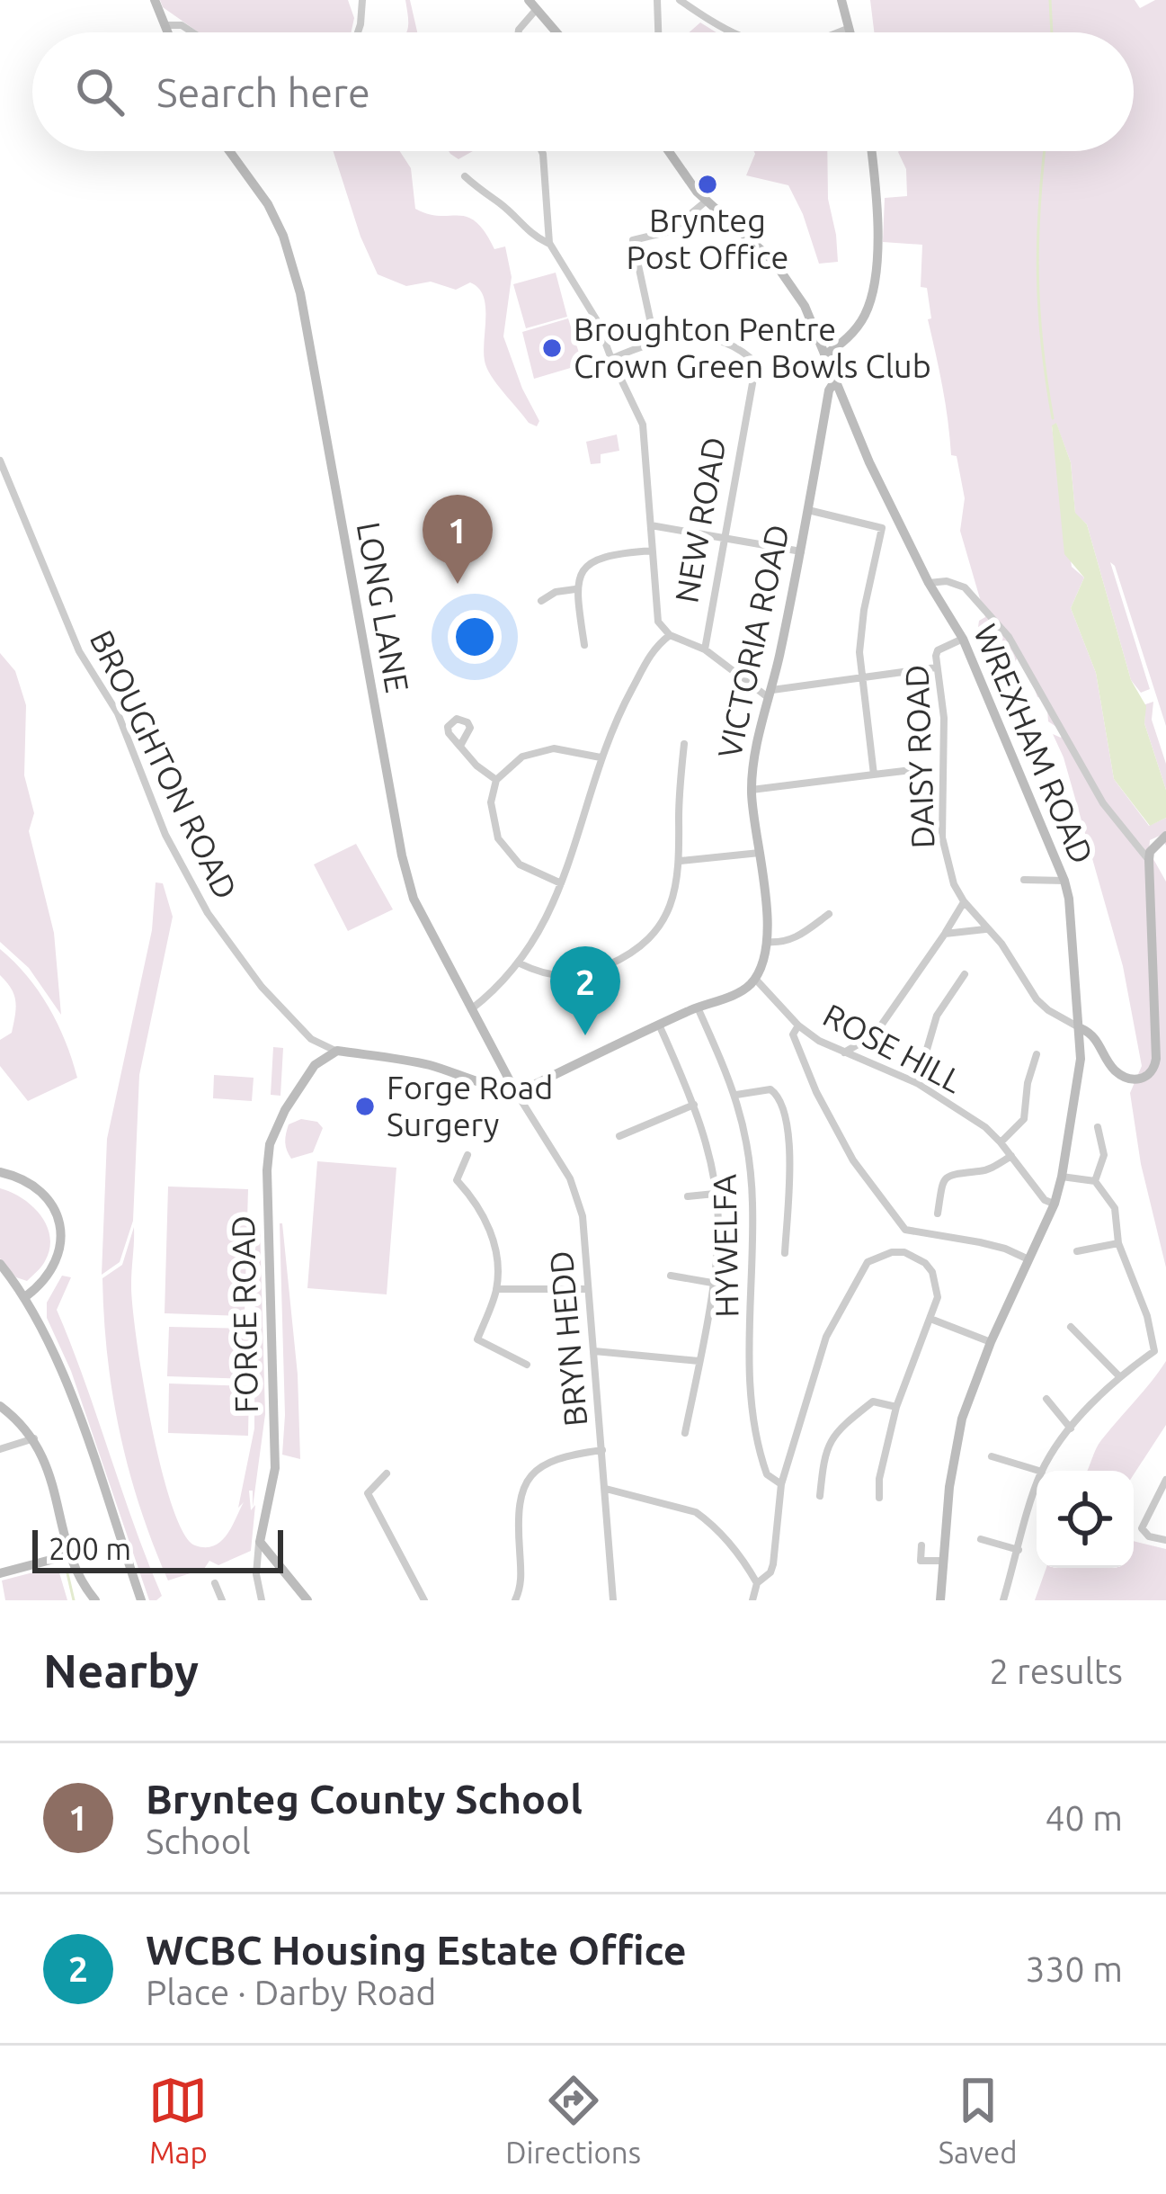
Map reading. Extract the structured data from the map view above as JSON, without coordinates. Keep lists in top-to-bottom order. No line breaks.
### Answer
{"streets":{"street":["NEW ROAD","LONG LANE","VICTORIA ROAD","WREXHAM ROAD","DAISY ROAD","BROUGHTON ROAD","ROSE HILL","HYWELFA","FORGE ROAD","BRYN HEDD"]},"crossings":[["LONG LANE","BRYN HEDD"],["VICTORIA ROAD","WREXHAM ROAD"],["VICTORIA ROAD","ROSE HILL"],["WREXHAM ROAD","DAISY ROAD"],["WREXHAM ROAD","ROSE HILL"],["BROUGHTON ROAD","FORGE ROAD"]],"places":["Brynteg Post Office","Broughton Pentre Crown Green Bowls Club","Forge Road Surgery"],"scale_bar":"200 m","page":{"search":"Search here","pins":["1","2"],"scale":"200 m","heading":["Nearby","2 results"],"list":[{"mark":"1","name":"Brynteg County School","note":"School","value":"40 m"},{"mark":"2","name":"WCBC Housing Estate Office","note":"Place · Darby Road","value":"330 m"}],"nav":["Map","Directions","Saved"]}}
